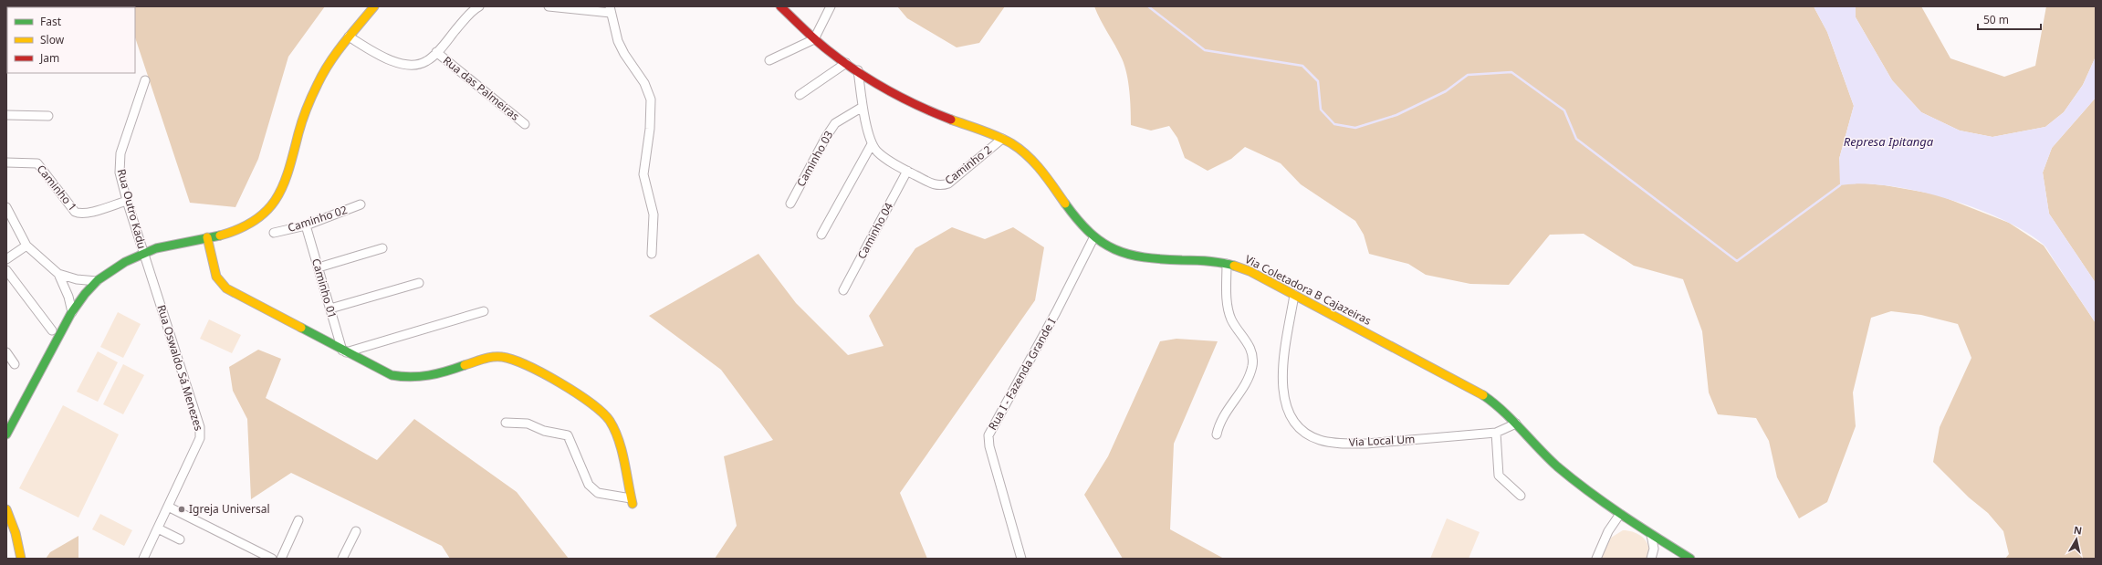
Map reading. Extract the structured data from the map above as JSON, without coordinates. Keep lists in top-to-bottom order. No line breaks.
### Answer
{"streets":{"main road":["Via Coletadora B Cajazeiras"],"street":["Rua das Palmeiras","Caminho 03","Caminho 2","Caminho 1","Rua Outro Kadu","Caminho 02","Caminho 04","Caminho 01","Rua Oswaldo Sá Menezes","Rua I - Fazenda Grande I","Via Local Um"]},"crossings":[["Caminho 2","Caminho 04"],["Caminho 2","Via Coletadora B Cajazeiras"],["Caminho 1","Rua Outro Kadu"],["Rua Outro Kadu","Rua Oswaldo Sá Menezes"],["Caminho 02","Caminho 01"],["Via Coletadora B Cajazeiras","Rua I - Fazenda Grande I"],["Via Coletadora B Cajazeiras","Via Local Um"]],"water":["Represa Ipitanga"],"places":["Igreja Universal"],"legend":["Fast","Slow","Jam"],"scale_bar":"50 m","north":"top"}
